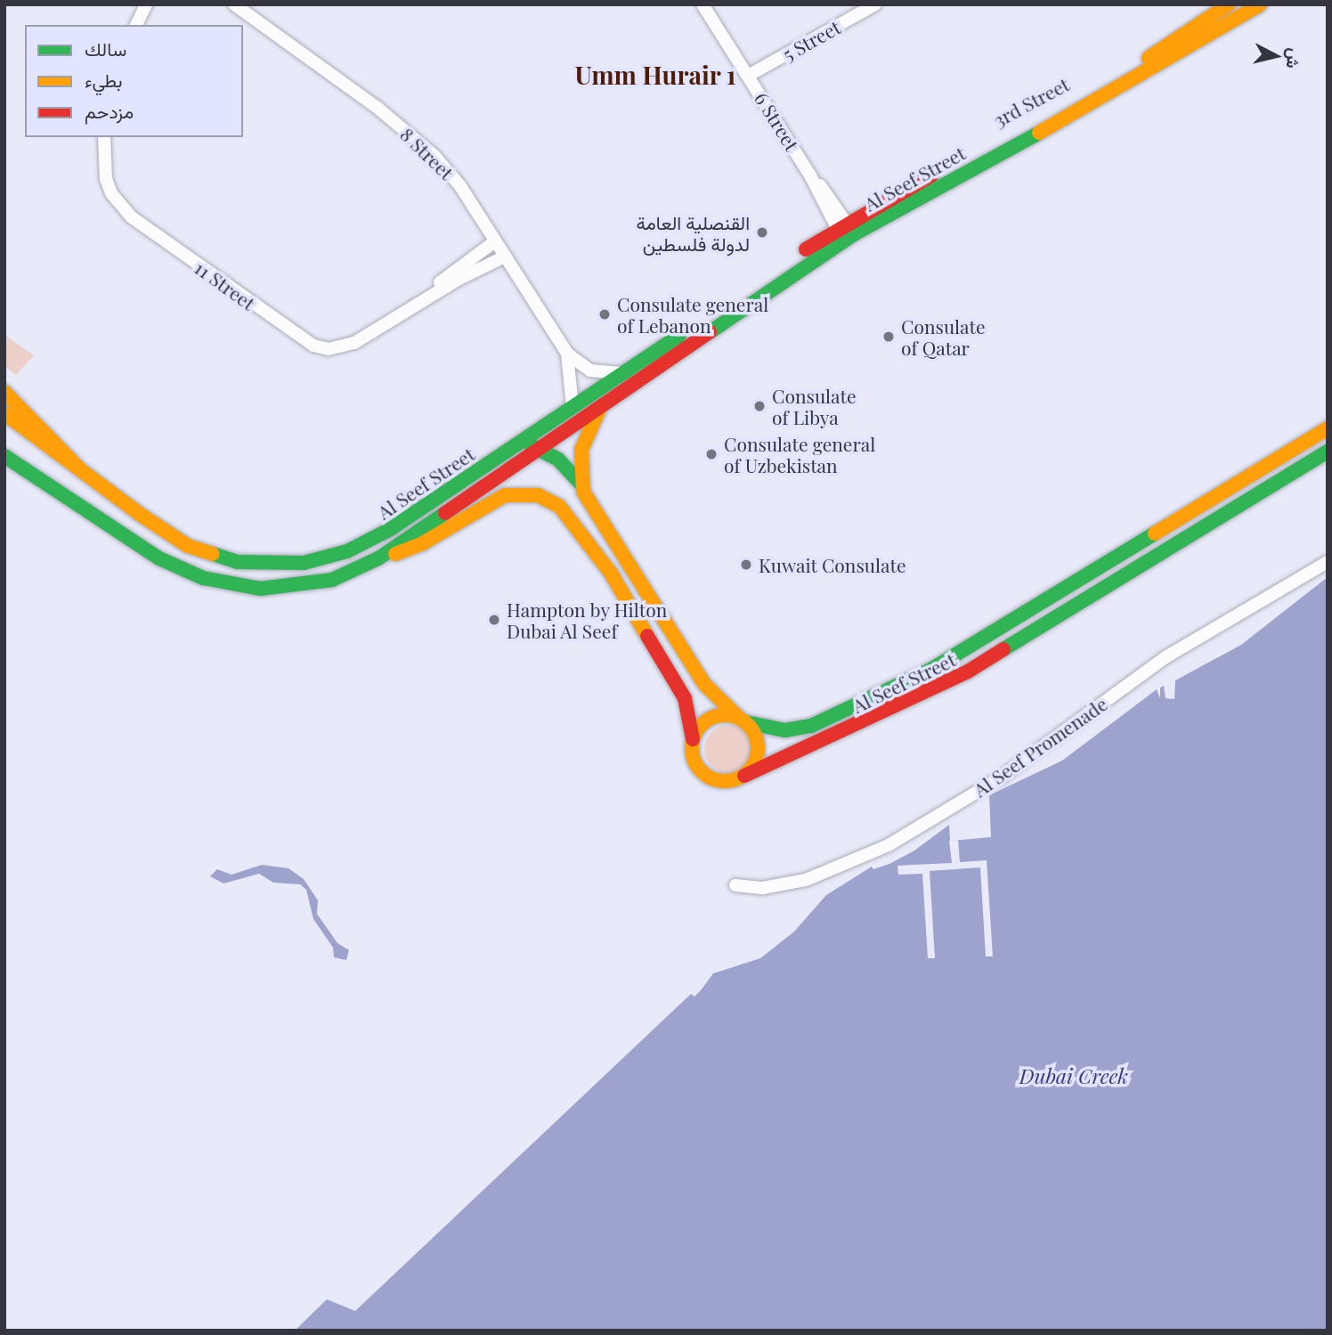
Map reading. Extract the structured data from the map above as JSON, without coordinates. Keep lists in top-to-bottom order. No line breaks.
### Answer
{"streets":{"main road":["3rd Street","Al Seef Street"],"street":["5 Street","6 Street","8 Street","11 Street","Al Seef Promenade"]},"crossings":[["5 Street","6 Street"],["3rd Street","6 Street"],["3rd Street","Al Seef Street"],["6 Street","Al Seef Street"],["8 Street","Al Seef Street"],["8 Street","11 Street"]],"districts":["Umm Hurair 1"],"water":["Dubai Creek"],"places":["القنصلية العامة لدولة فلسطين","Consulate general of Lebanon","Consulate of Qatar","Consulate of Libya","Consulate general of Uzbekistan","Kuwait Consulate","Hampton by Hilton Dubai Al Seef"],"legend":["سالك","بطيء","مزدحم"],"north":"right"}
